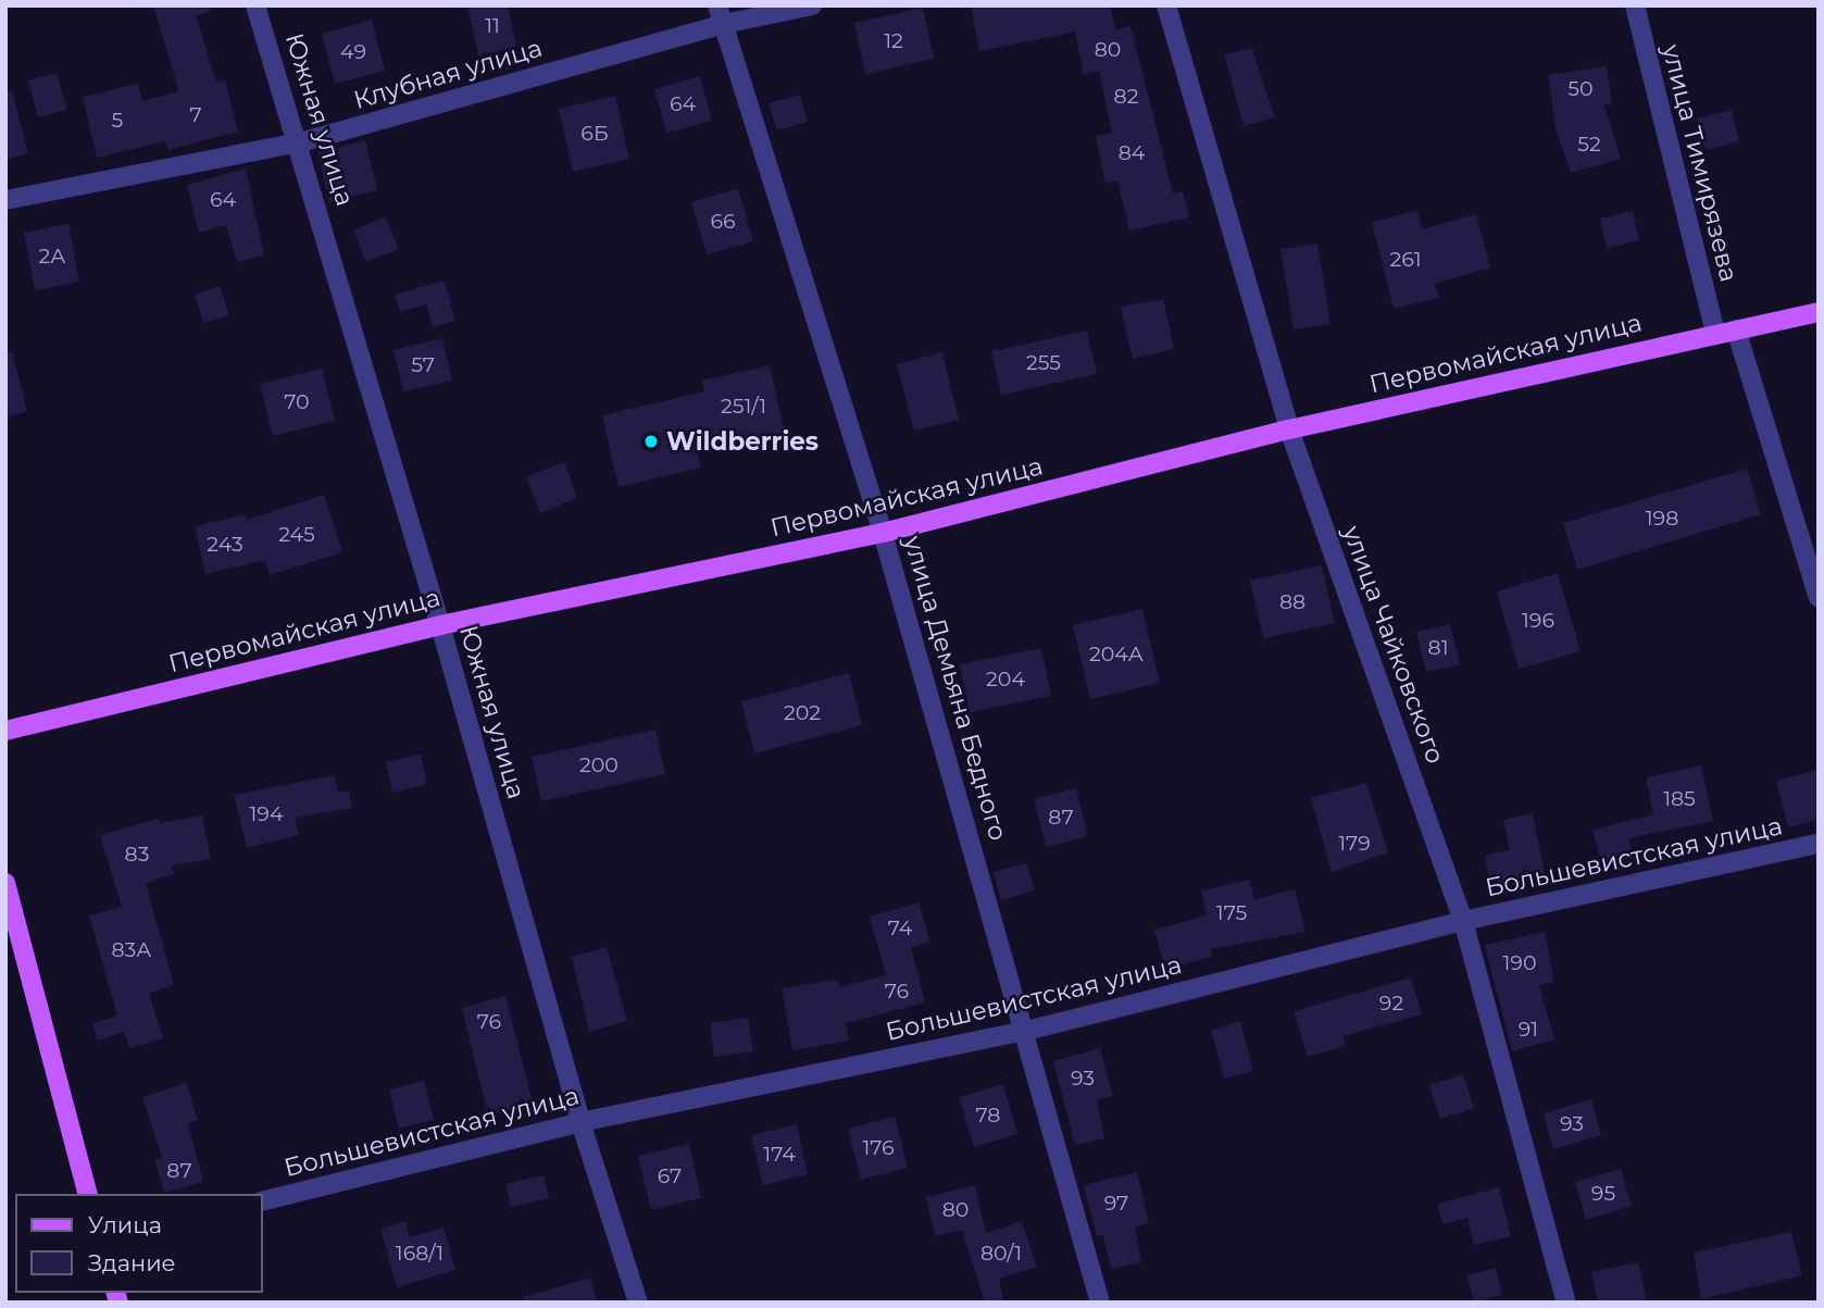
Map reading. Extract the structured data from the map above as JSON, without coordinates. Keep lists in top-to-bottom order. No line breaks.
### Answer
{"streets":{"main road":["Первомайская улица"],"street":["Клубная улица","Южная улица","улица Тимирязева","улица Чайковского","улица Демьяна Бедного","Большевистская улица"]},"crossings":[["Клубная улица","Южная улица"],["Клубная улица","улица Демьяна Бедного"],["Южная улица","Первомайская улица"],["Южная улица","Большевистская улица"],["улица Тимирязева","Первомайская улица"],["Первомайская улица","улица Чайковского"],["Первомайская улица","улица Демьяна Бедного"],["улица Чайковского","Большевистская улица"],["улица Демьяна Бедного","Большевистская улица"]],"places":["Wildberries"],"house_numbers":["11","12","80","49","50","82","64","7","5","6Б","52","84","64","66","2А","261","255","57","70","251/1","198","245","243","88","196","81","204А","204","202","200","185","194","87","179","83","175","74","83А","190","76","92","76","91","93","78","93","176","174","87","67","95","97","80","168/1","80/1"],"legend":["Улица","Здание"]}
